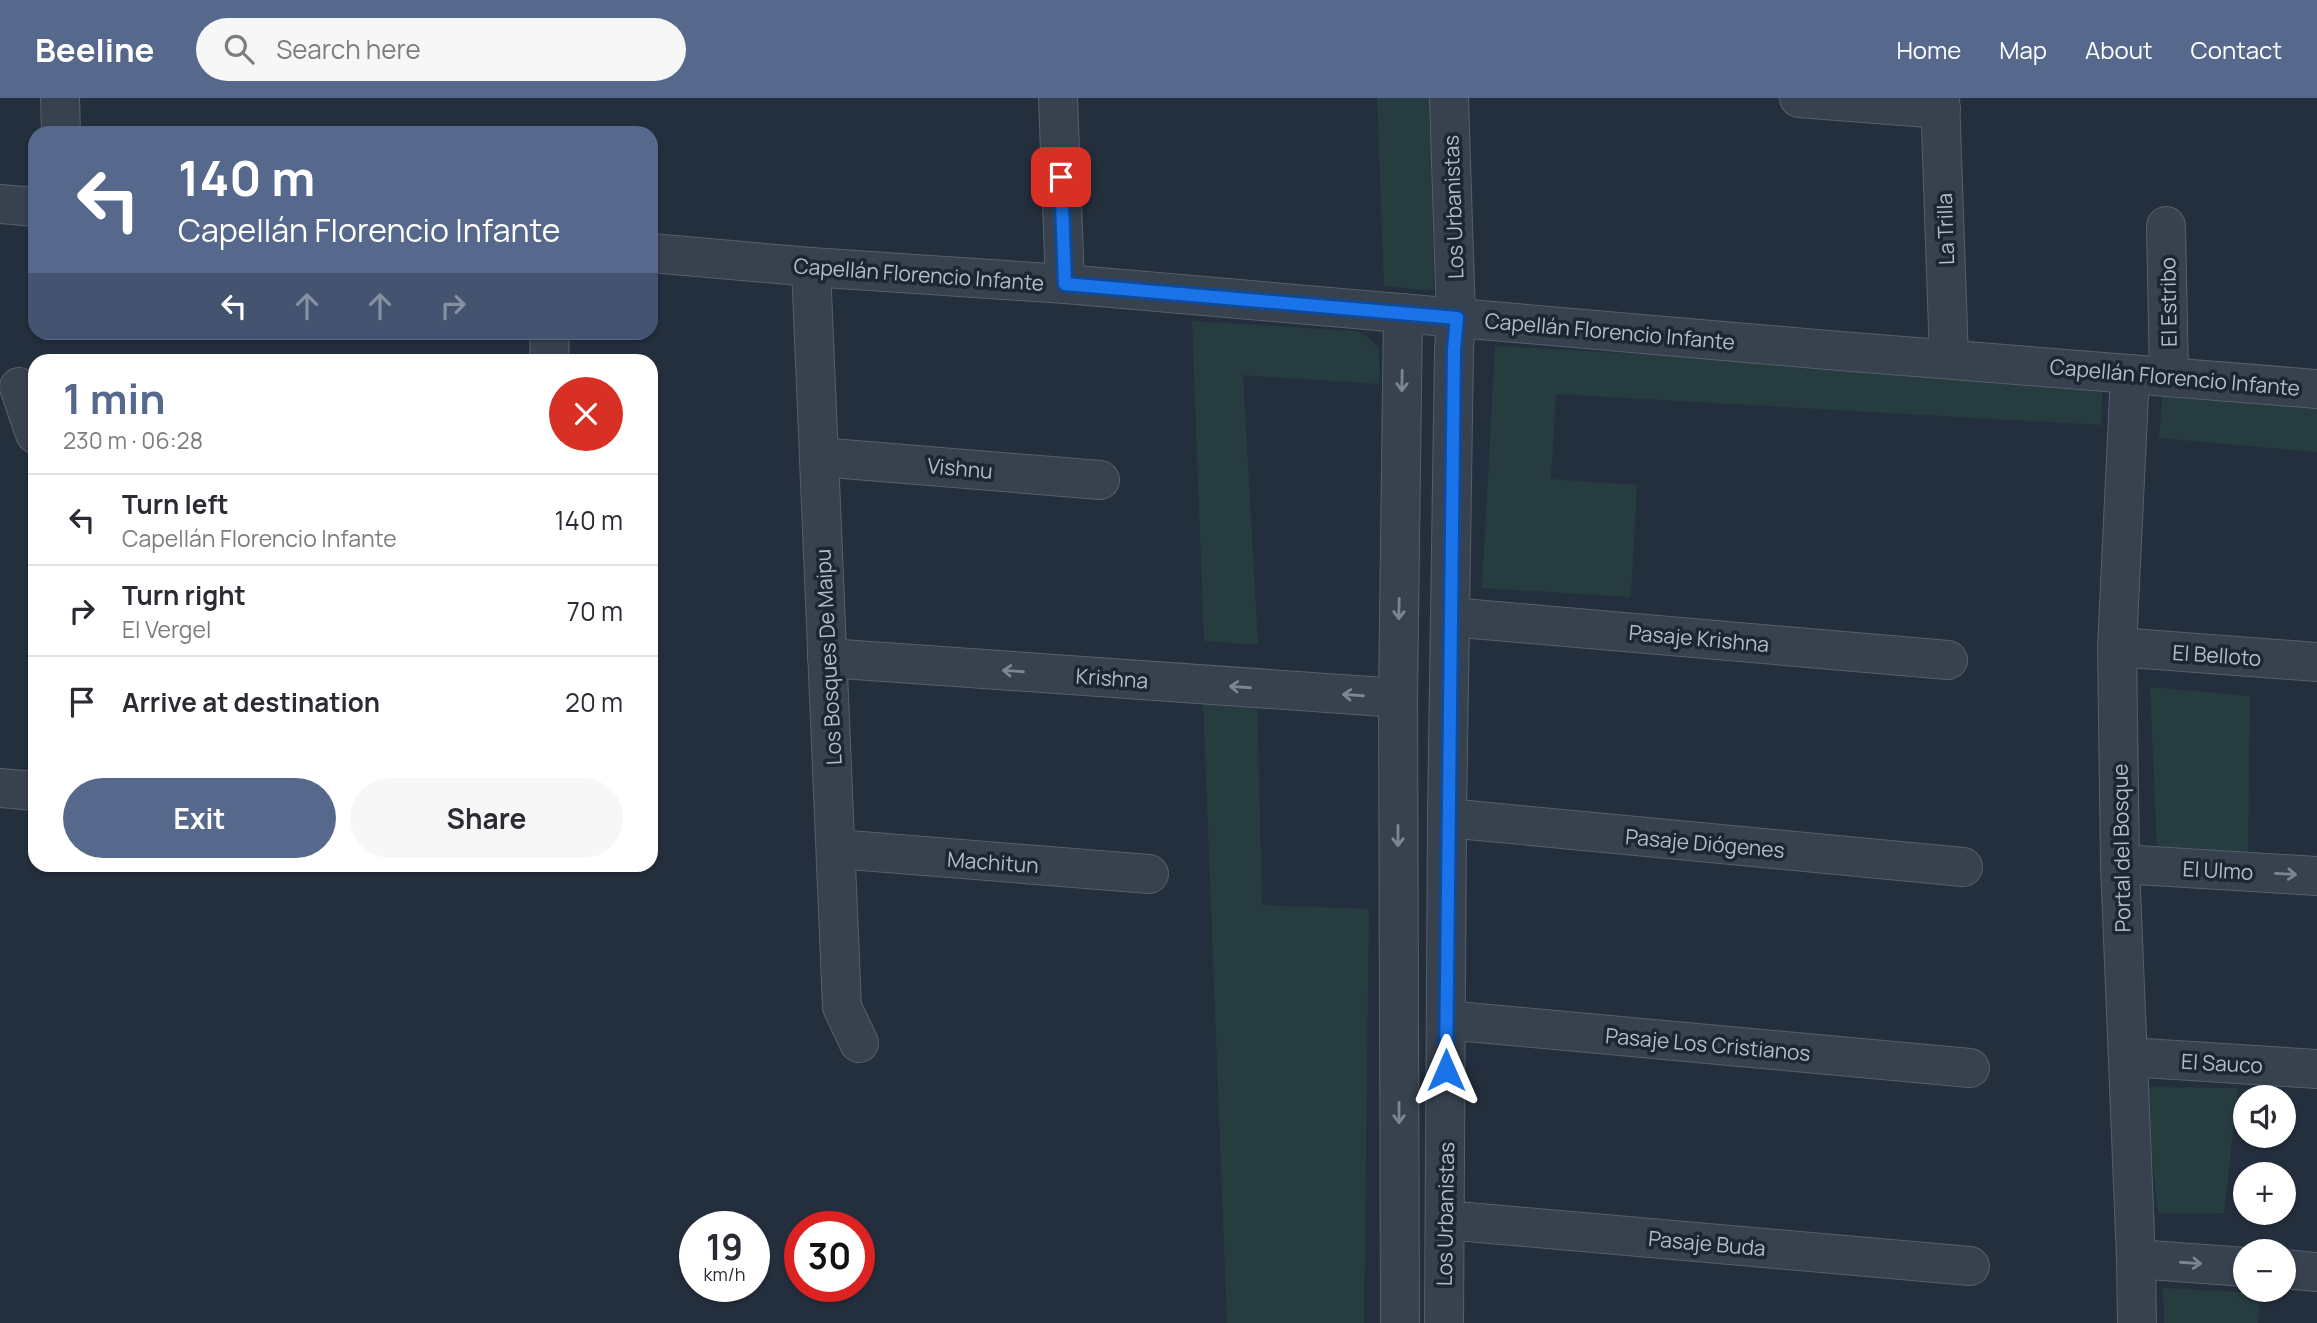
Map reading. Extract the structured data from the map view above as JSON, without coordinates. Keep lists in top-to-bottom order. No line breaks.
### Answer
{"streets":{"street":["Los Urbanistas","La Trilla","Capellán Florencio Infante","El Estribo","Vishnu","Pasaje Krishna","El Belloto","Los Bosques De Maipu","Krishna","Pasaje Diógenes","Portal del Bosque","Machitun","El Ulmo","Pasaje Los Cristianos","El Sauco","Pasaje Buda"]},"crossings":[["Los Urbanistas","Capellán Florencio Infante"],["Los Urbanistas","Pasaje Krishna"],["Los Urbanistas","Krishna"],["Los Urbanistas","Pasaje Diógenes"],["Los Urbanistas","Pasaje Los Cristianos"],["Los Urbanistas","Pasaje Buda"],["La Trilla","Capellán Florencio Infante"],["Capellán Florencio Infante","El Estribo"],["Capellán Florencio Infante","Los Bosques De Maipu"],["Capellán Florencio Infante","Portal del Bosque"],["Vishnu","Los Bosques De Maipu"],["El Belloto","Portal del Bosque"],["Los Bosques De Maipu","Krishna"],["Los Bosques De Maipu","Machitun"],["Portal del Bosque","El Ulmo"],["Portal del Bosque","El Sauco"]],"one_way":["Krishna","El Ulmo"],"page":{"header":"Beeline","search":"Search here","nav":["Home","Map","About","Contact"],"turn":["140 m","Capellán Florencio Infante"],"heading":["1 min","230 m · 06:28"],"list":[{"name":"Turn left","note":"Capellán Florencio Infante","value":"140 m"},{"name":"Turn right","note":"El Vergel","value":"70 m"},{"name":"Arrive at destination","value":"20 m"}],"buttons":["Exit","Share"],"map_buttons":["+","−"],"speed":"19 km/h","limit":"30"}}
